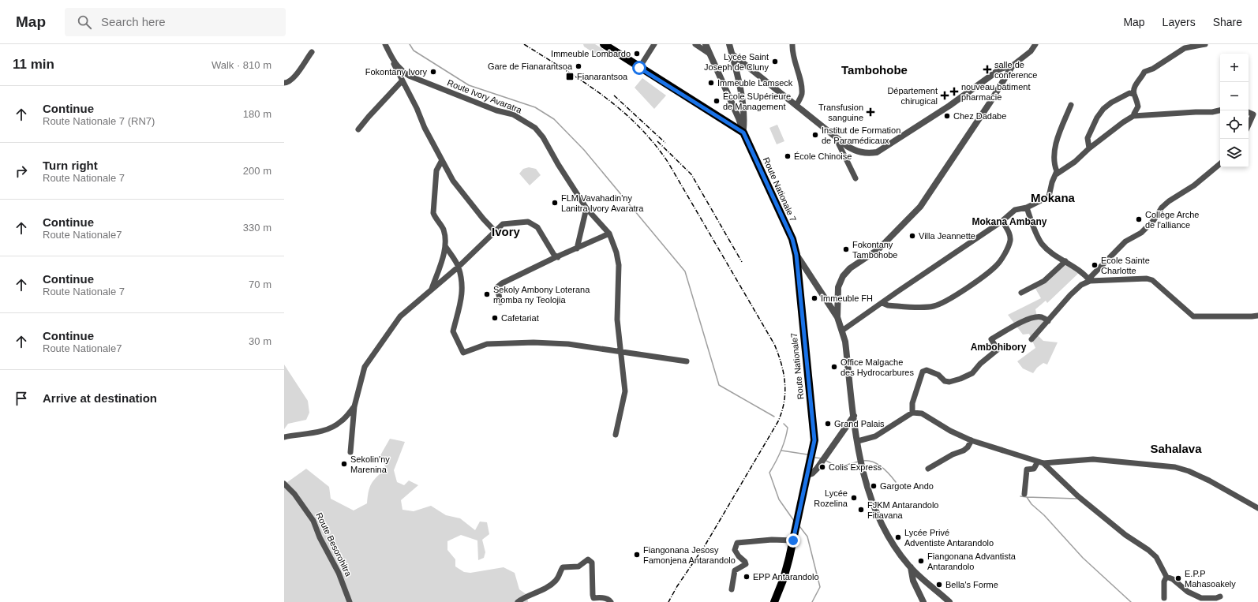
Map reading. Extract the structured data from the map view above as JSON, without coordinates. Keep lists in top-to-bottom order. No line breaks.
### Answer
{"streets":{"main road":["Route Nationale 7","Route Nationale7"],"street":["Route Ivory Avaratra","Route Besorohitra"]},"crossings":[["Route Nationale 7","Route Nationale7"]],"districts":["Tambohobe","Mokana","Mokana Ambany","Ivory","Ambohibory","Sahalava"],"places":{"other":["Immeuble Lombardo","Lycée Saint Joseph de Cluny","Gare de Fianarantsoa","Fokontany Ivory","Immeuble Lamseck","École SUpérieure de Management","Chez Dadabe","Institut de Formation de Paramédicaux","École Chinoise","FLM Vavahadin'ny Lanitra Ivory Avaratra","Collège Arche de l'alliance","Villa Jeannette","Fokontany Tambohobe","Ecole Sainte Charlotte","Sekoly Ambony Loterana momba ny Teolojia","Immeuble FH","Cafetariat","Office Malgache des Hydrocarbures","Grand Palais","Sekolin'ny Marenina","Colis Express","Gargote Ando","Lycée Rozelina","FJKM Antarandolo Fitiavana","Lycée Privé Adventiste Antarandolo","Fiangonana Jesosy Famonjena Antarandolo","Fiangonana Advantista Antarandolo","EPP Antarandolo","E.P.P Mahasoakely","Bella's Forme"],"health":["salle de conference","nouveau batiment pharmacie","Département chirugical","Transfusion sanguine"],"transit":["Fianarantsoa"]},"page":{"header":"Map","search":"Search here","nav":["Map","Layers","Share"],"heading":["11 min","Walk · 810 m"],"map_buttons":["+","−"],"list":[["Continue","Route Nationale 7 (RN7)","180 m"],["Turn right","Route Nationale 7","200 m"],["Continue","Route Nationale7","330 m"],["Continue","Route Nationale 7","70 m"],["Continue","Route Nationale7","30 m"],"Arrive at destination"]}}
